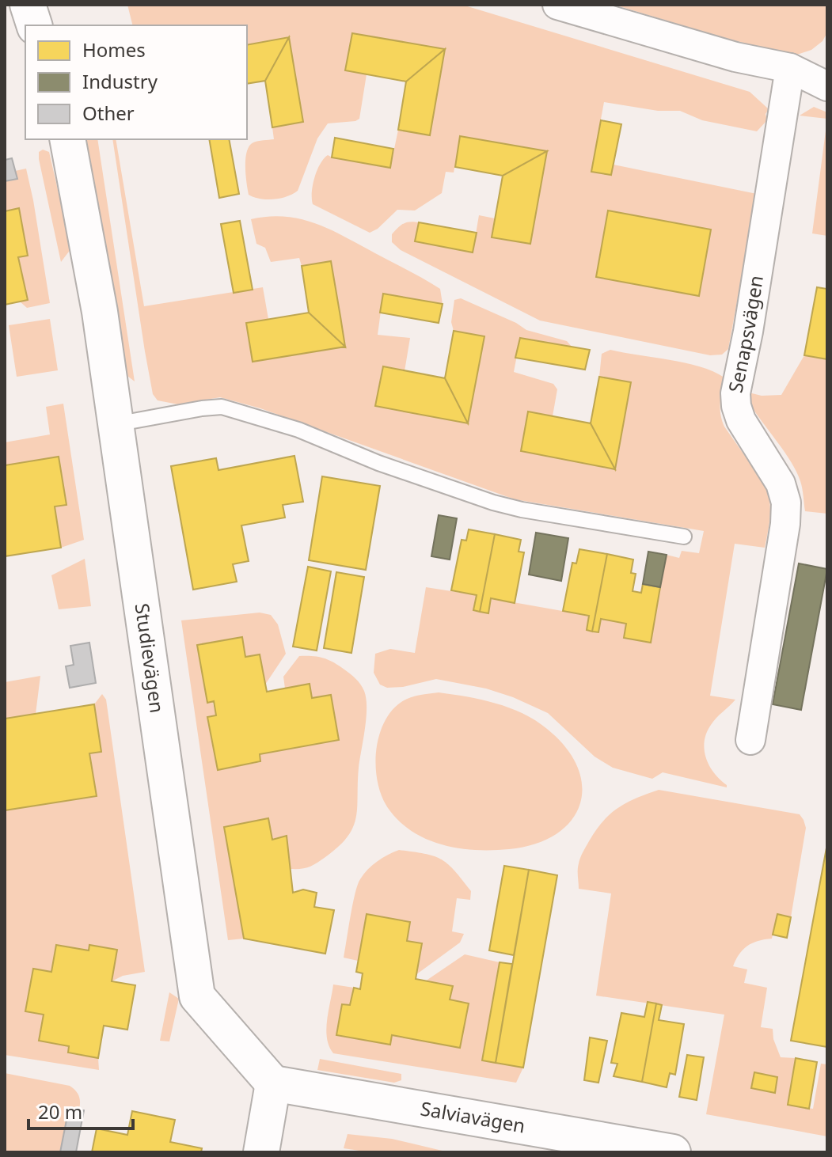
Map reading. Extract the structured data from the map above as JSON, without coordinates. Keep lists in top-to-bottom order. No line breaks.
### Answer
{"streets":{"street":["Senapsvägen","Studievägen","Salviavägen"]},"crossings":[["Studievägen","Salviavägen"]],"legend":["Homes","Industry","Other"],"scale_bar":"20 m"}
